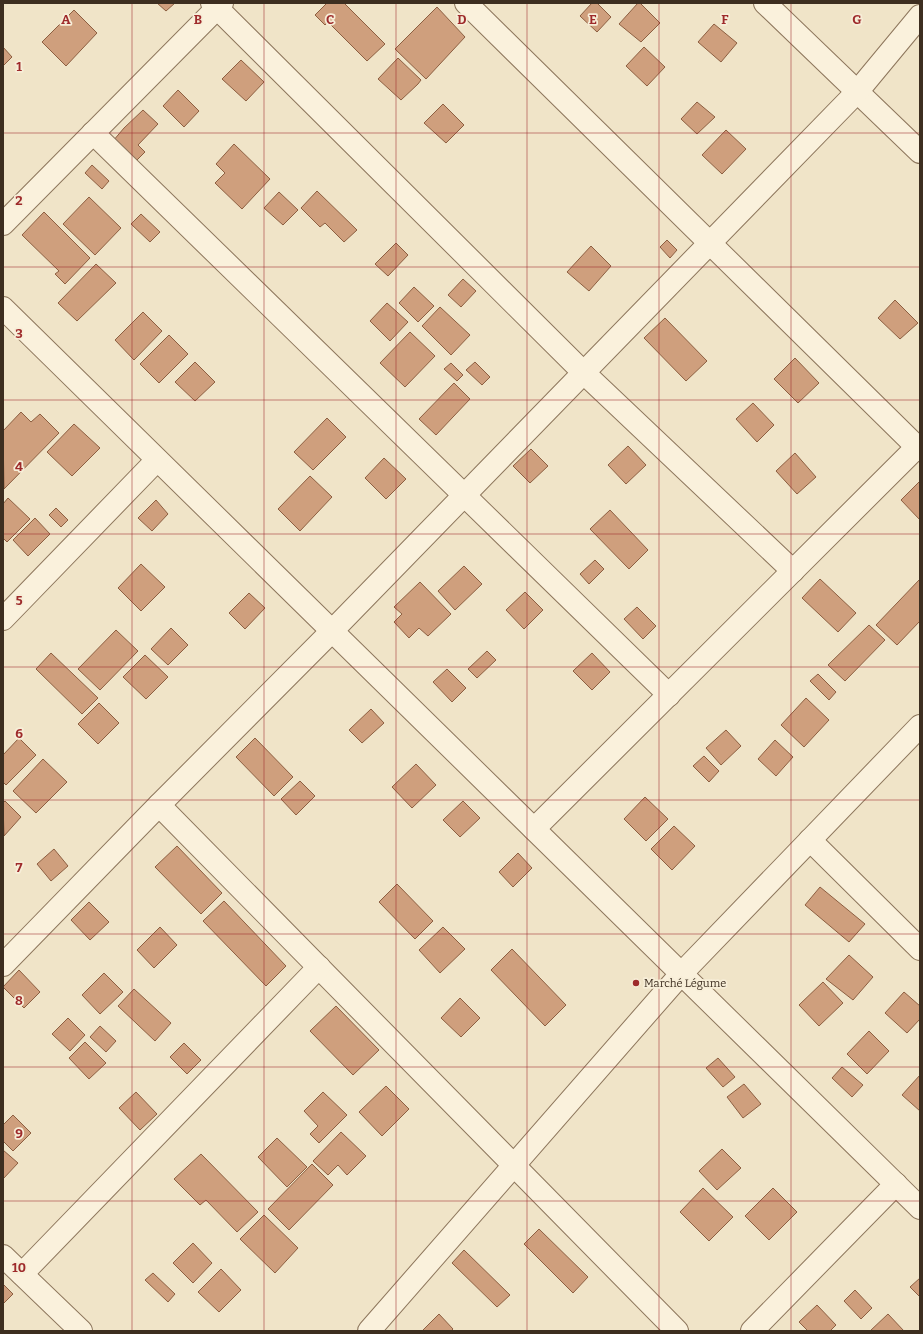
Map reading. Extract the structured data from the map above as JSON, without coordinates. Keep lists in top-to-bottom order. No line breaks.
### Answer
{"places":["Marché Légume"],"grid":{"columns":["A","B","C","D","E","F","G"],"rows":["1","2","3","4","5","6","7","8","9","10"]}}
